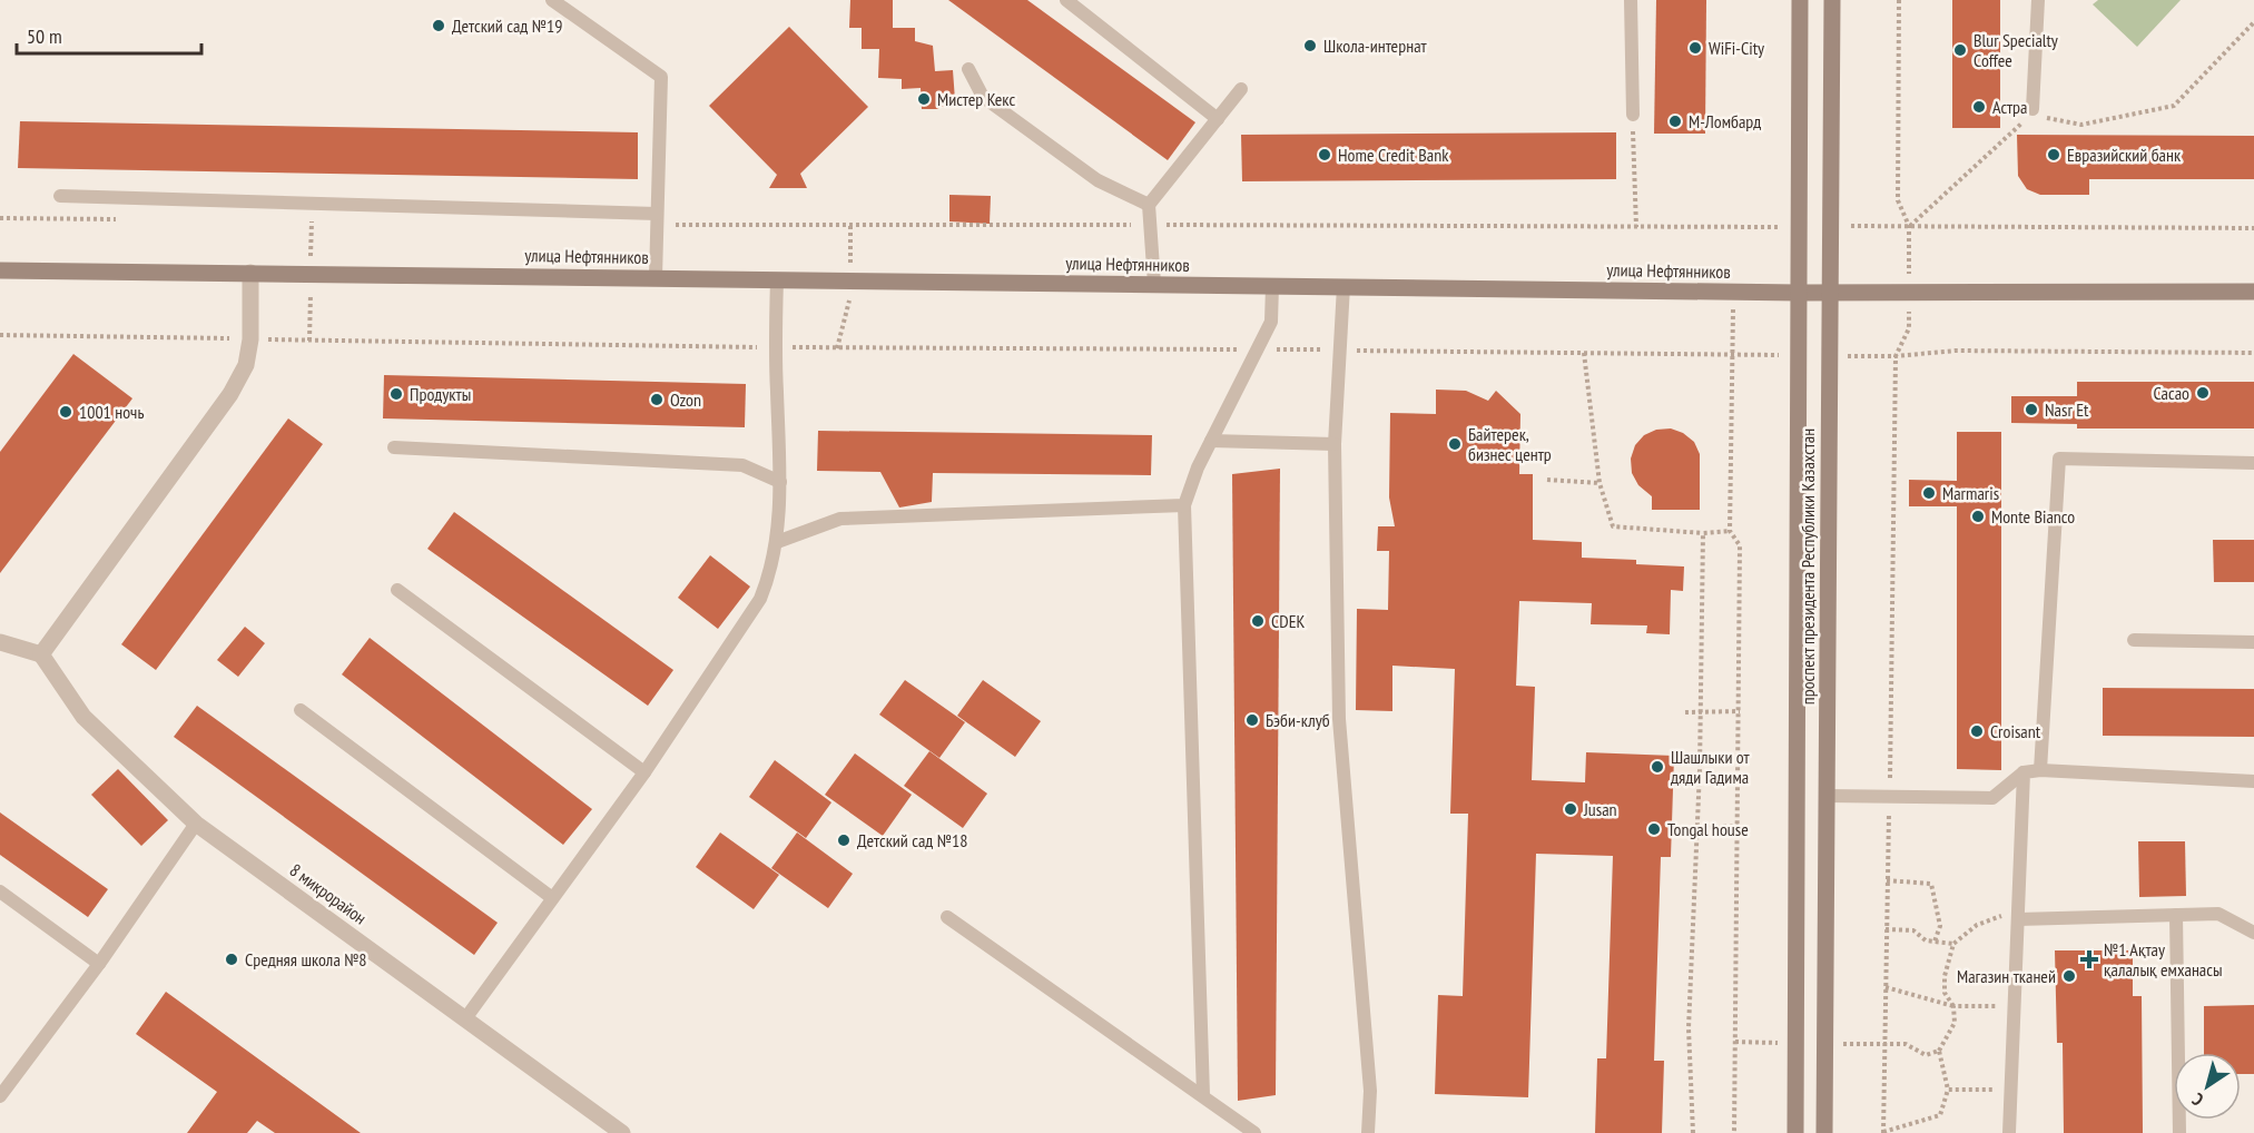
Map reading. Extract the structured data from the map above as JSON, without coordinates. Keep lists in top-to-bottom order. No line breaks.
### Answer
{"streets":{"main road":["улица Нефтянников","проспект президента Республики Казахстан"],"street":["8 микрорайон"]},"crossings":[["улица Нефтянников","проспект президента Республики Казахстан"]],"places":{"other":["Детский сад №19","Школа-интернат","WiFi-City","Blur Specialty Coffee","Мистер Кекс","Астра","М-Ломбард","Home Credit Bank","Евразийский банк","Cacao","Продукты","Ozon","Nasr Et","1001 ночь","Байтерек, бизнес центр","Marmaris","Monte Bianco","CDEK","Бэби-клуб","Croisant","Шашлыки от дяди Гадима","Jusan","Tongal house","Детский сад №18","Средняя школа №8","Магазин тканей"],"health":["№1 Ақтау қалалық емханасы"]},"scale_bar":"50 m","north":"bottom left"}
